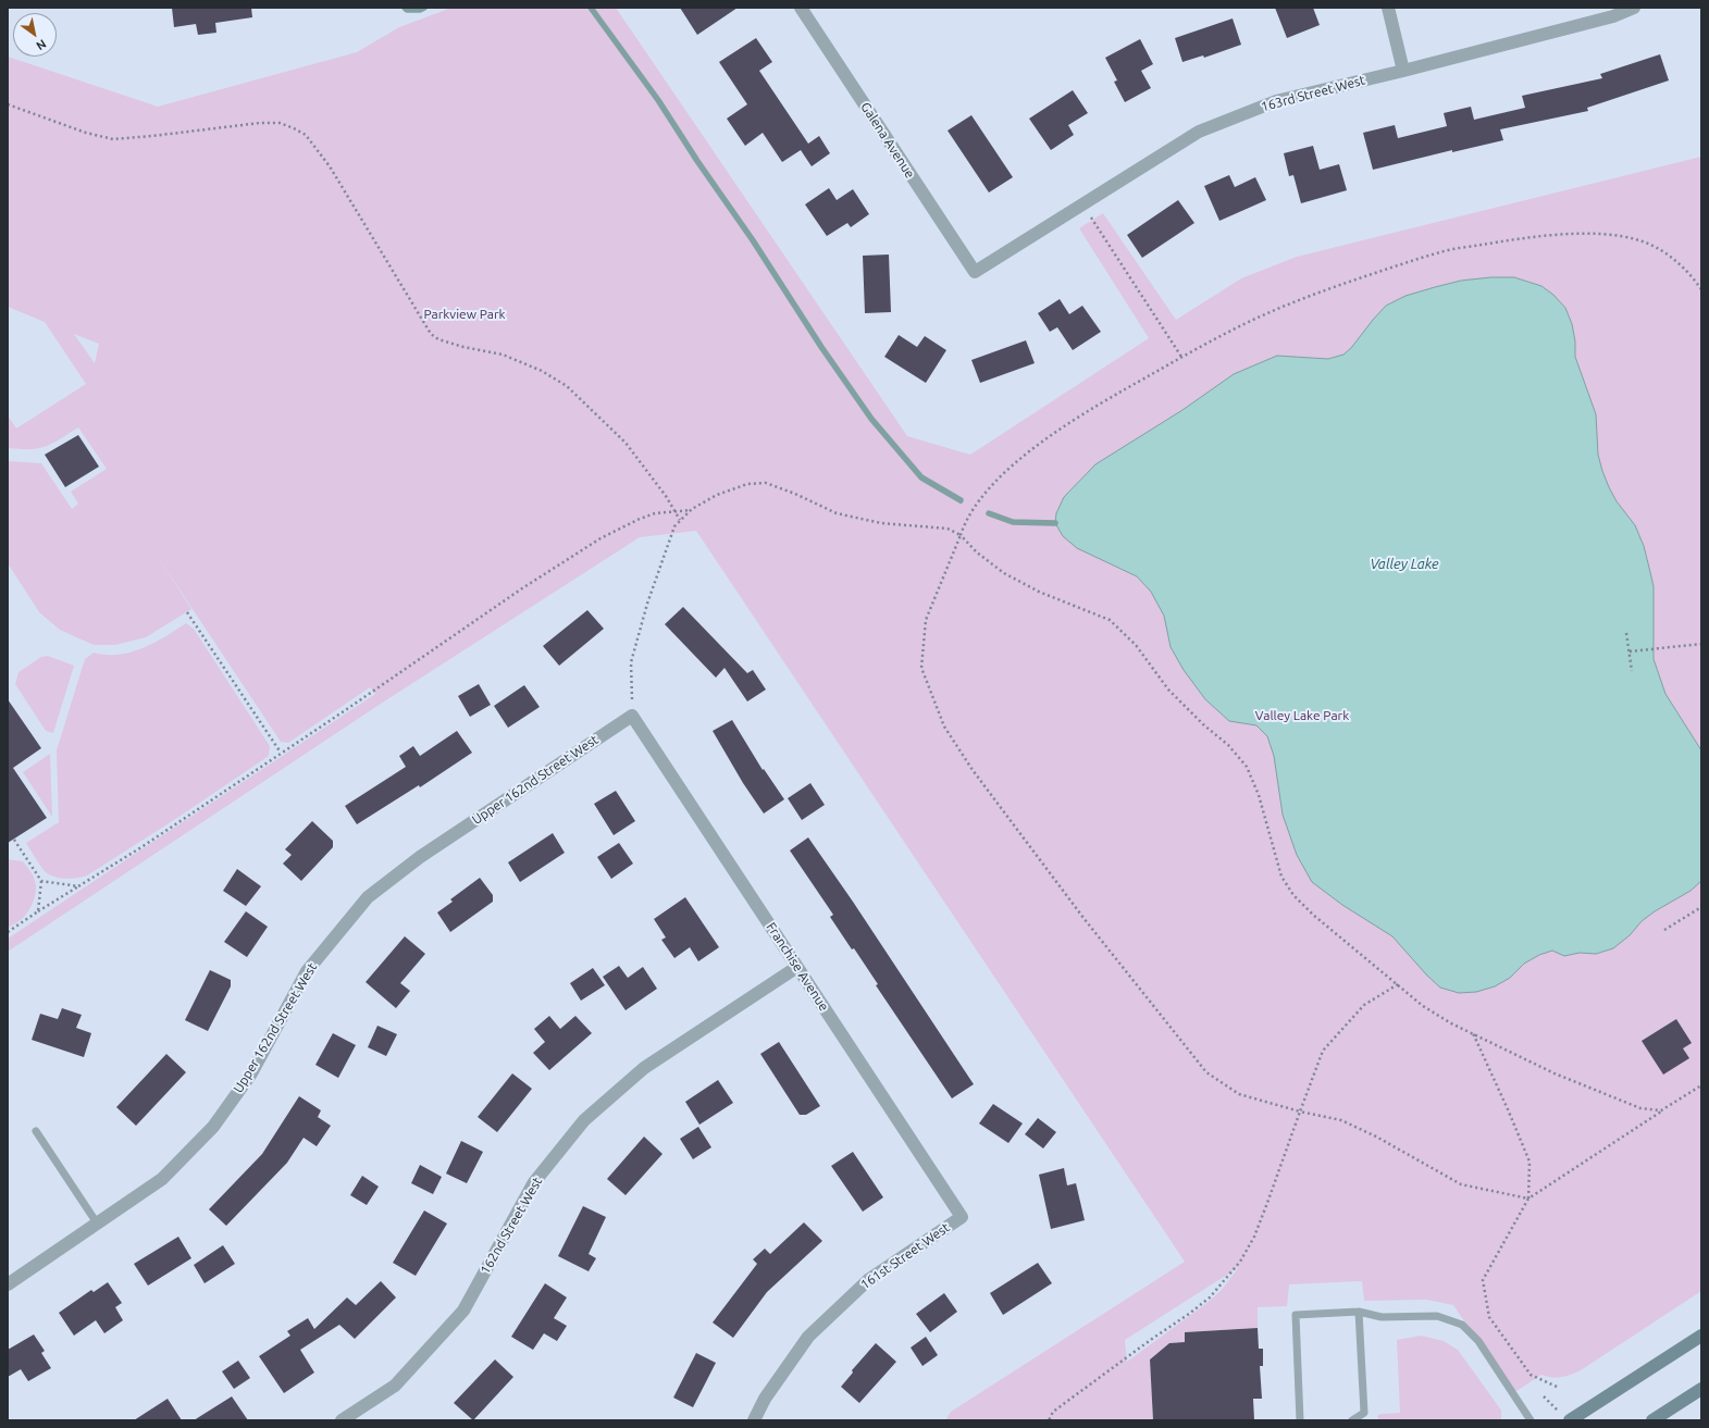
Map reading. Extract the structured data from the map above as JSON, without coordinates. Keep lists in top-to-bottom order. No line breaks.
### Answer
{"streets":{"street":["163rd Street West","Galena Avenue","Upper 162nd Street West","Franchise Avenue","162nd Street West","161st Street West"]},"crossings":[["163rd Street West","Galena Avenue"],["Upper 162nd Street West","Franchise Avenue"],["Franchise Avenue","162nd Street West"],["Franchise Avenue","161st Street West"]],"water":["Valley Lake"],"parks":["Parkview Park","Valley Lake Park"],"north":"bottom right"}
